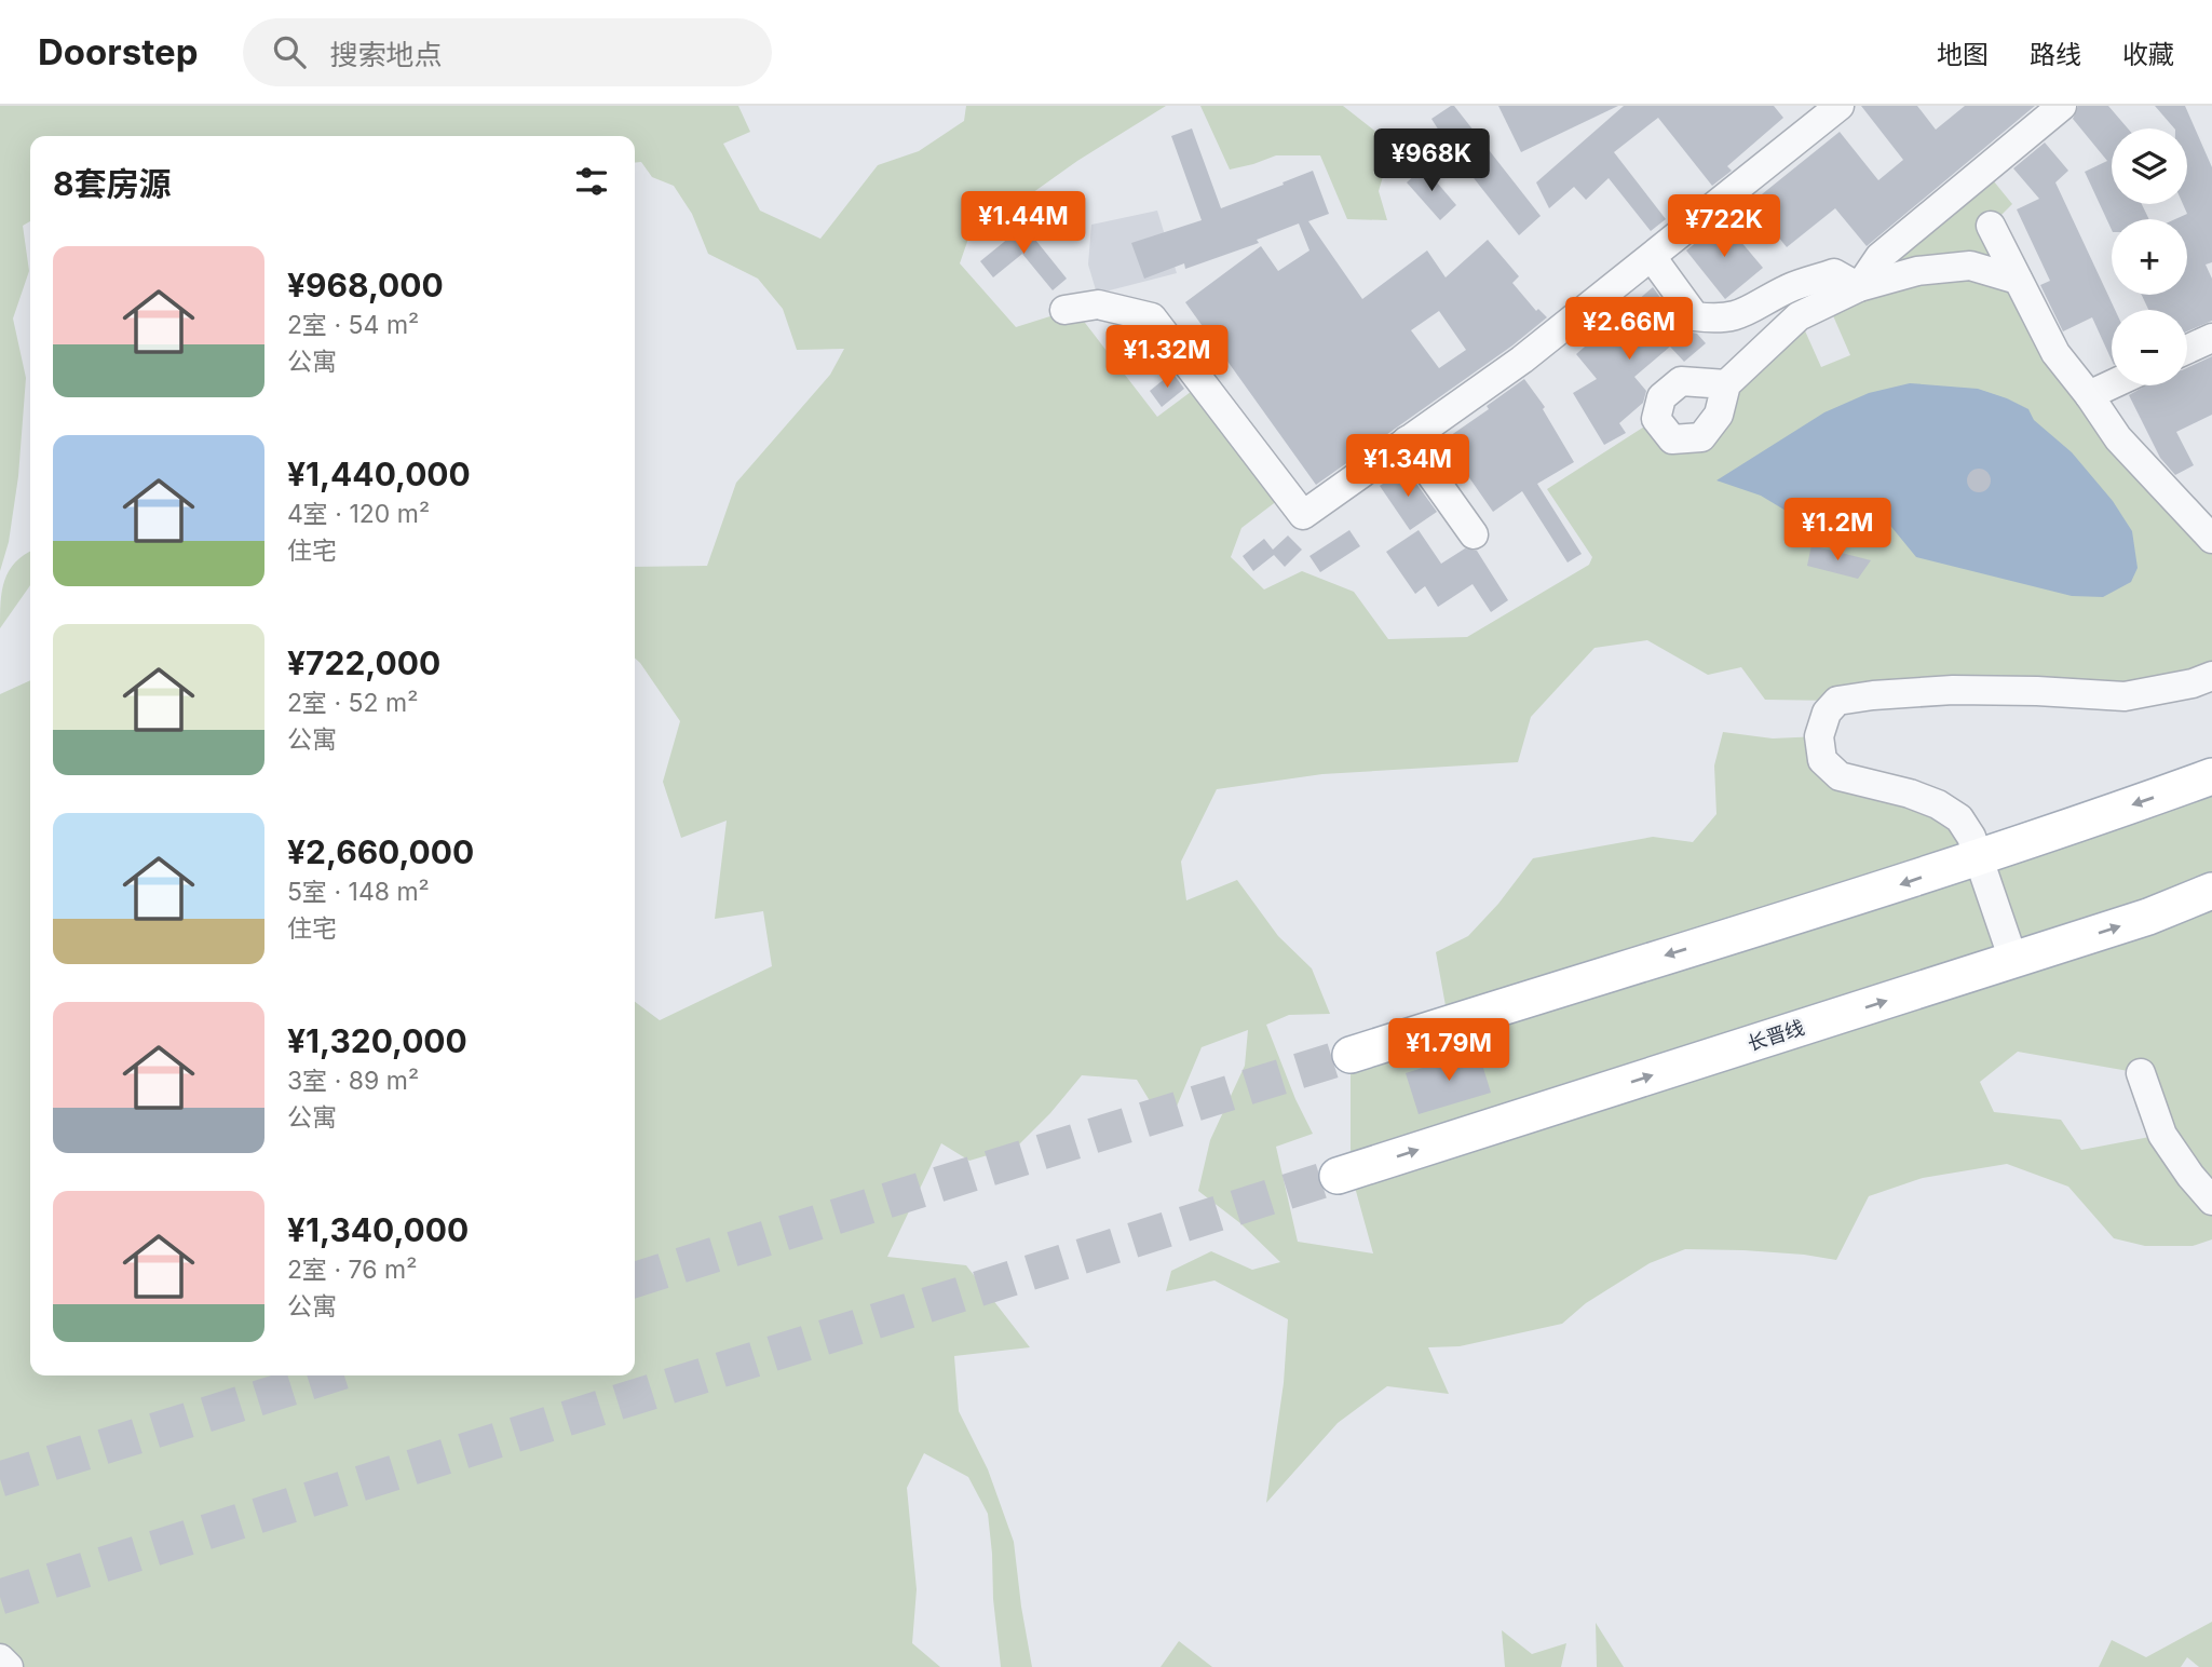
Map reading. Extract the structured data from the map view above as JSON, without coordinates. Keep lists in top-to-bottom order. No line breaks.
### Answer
{"streets":{"main road":["长晋线"]},"page":{"header":"Doorstep","search":"搜索地点","nav":["地图","路线","收藏"],"map_buttons":["+","−"],"price":["¥968K","¥1.44M","¥722K","¥2.66M","¥1.32M","¥1.34M","¥1.2M","¥1.79M"],"heading":"8套房源","list":[{"name":"¥968,000","note":"2室 · 54 m² · 公寓"},{"name":"¥1,440,000","note":"4室 · 120 m² · 住宅"},{"name":"¥722,000","note":"2室 · 52 m² · 公寓"},{"name":"¥2,660,000","note":"5室 · 148 m² · 住宅"},{"name":"¥1,320,000","note":"3室 · 89 m² · 公寓"},{"name":"¥1,340,000","note":"2室 · 76 m² · 公寓"}]}}
